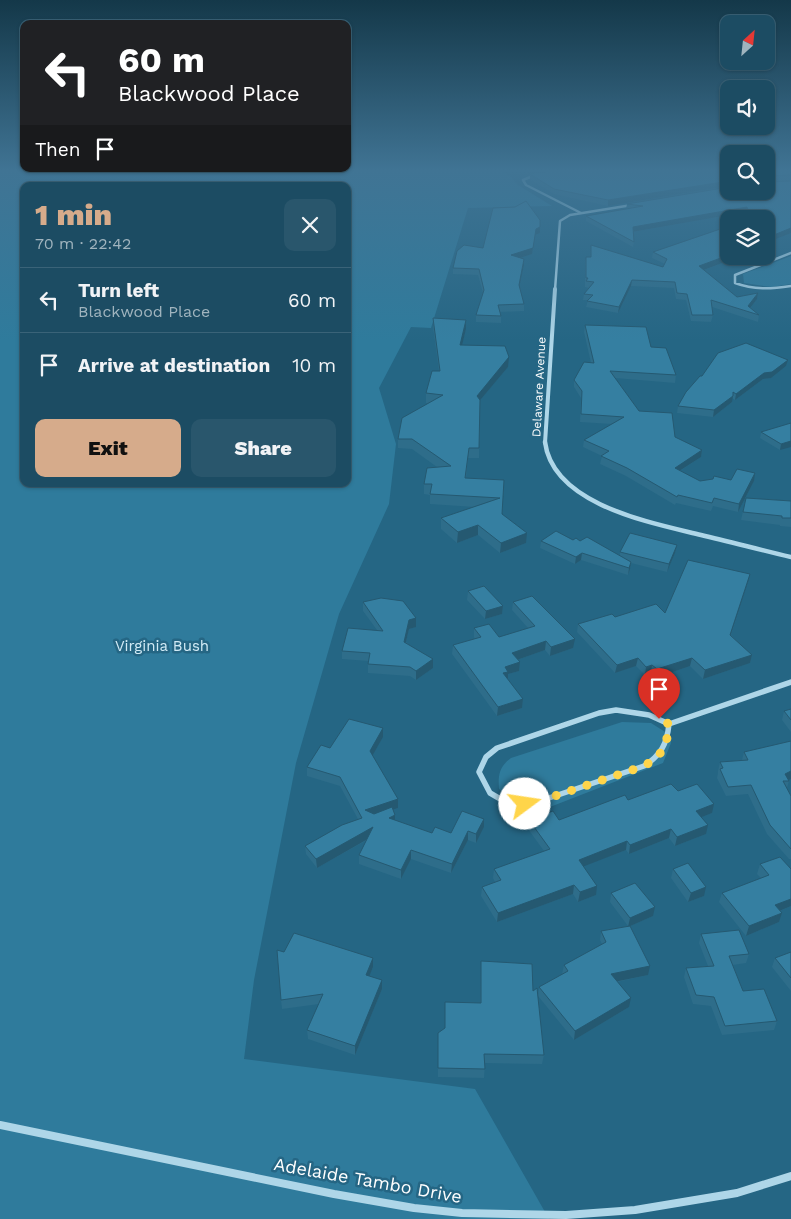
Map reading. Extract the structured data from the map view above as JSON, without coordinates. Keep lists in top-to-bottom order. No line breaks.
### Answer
{"streets":{"street":["Delaware Avenue","Adelaide Tambo Drive"]},"parks":["Virginia Bush"],"north":"top right","page":{"turn":["60 m","Blackwood Place"],"then":"Then","heading":["1 min","70 m · 22:42"],"list":[{"name":"Turn left","note":"Blackwood Place","value":"60 m"},{"name":"Arrive at destination","value":"10 m"}],"buttons":["Exit","Share"]}}
